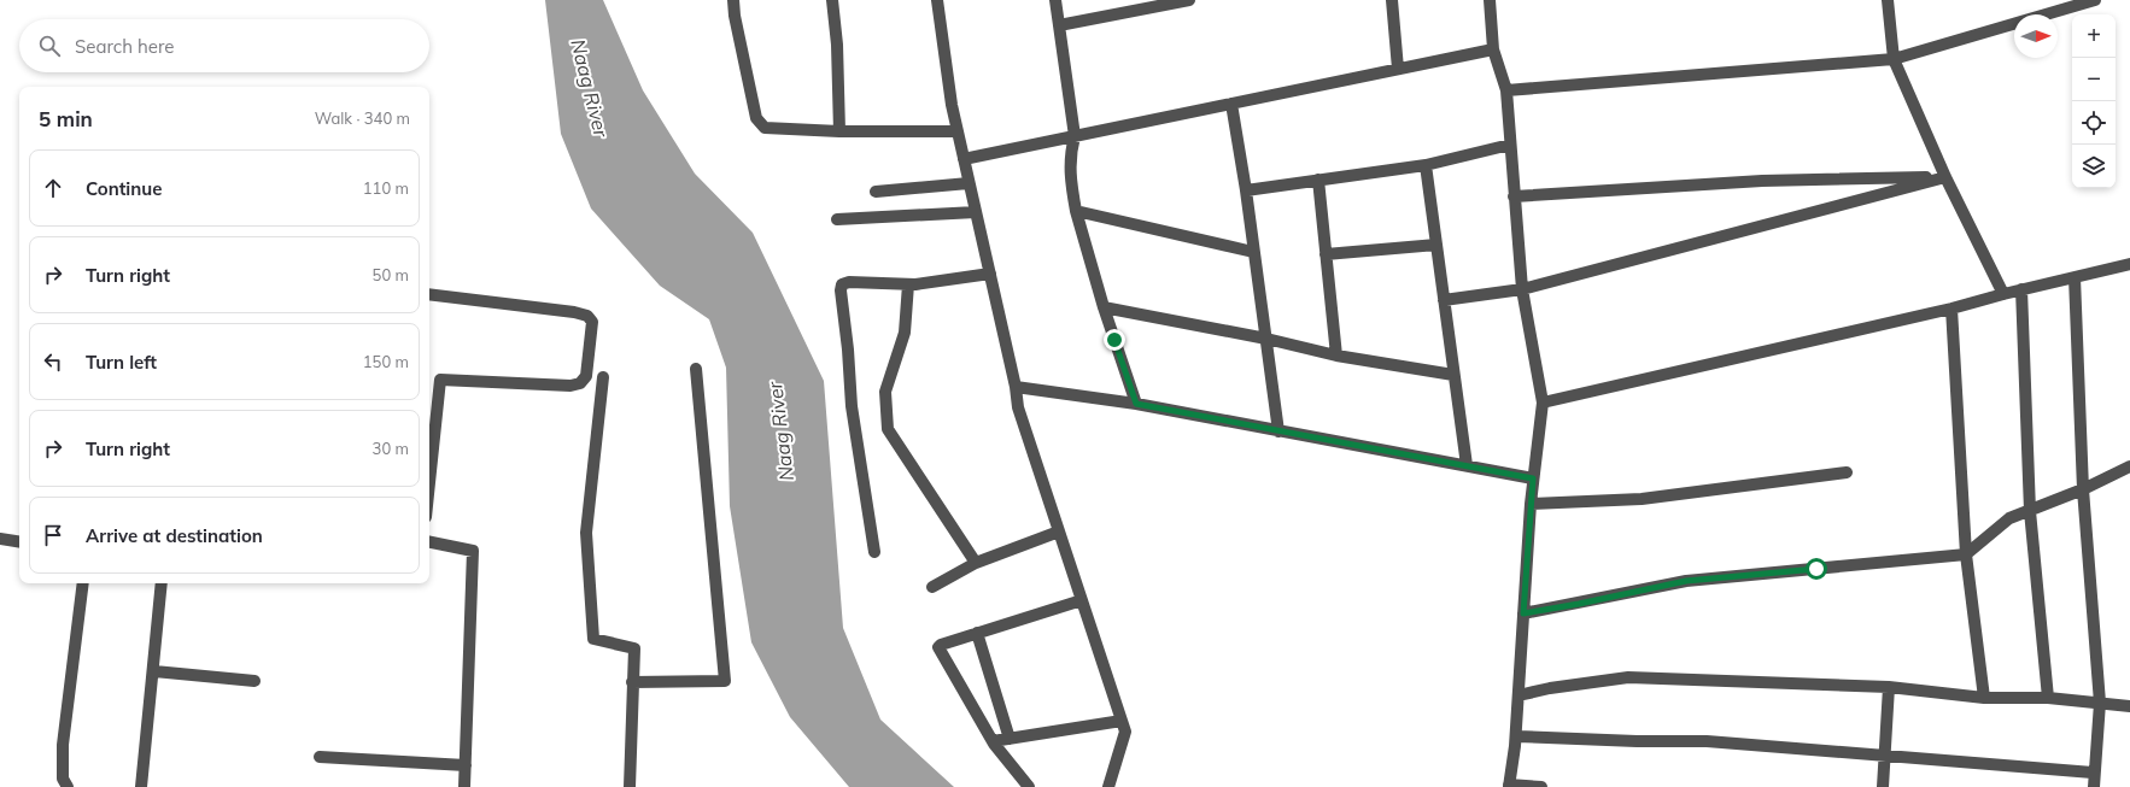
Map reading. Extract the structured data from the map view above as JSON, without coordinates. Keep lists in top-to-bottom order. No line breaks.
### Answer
{"water":["Naag River"],"north":"right","page":{"map_buttons":["+","−"],"search":"Search here","heading":["5 min","Walk · 340 m"],"list":[["Continue","110 m"],["Turn right","50 m"],["Turn left","150 m"],["Turn right","30 m"],"Arrive at destination"]}}
